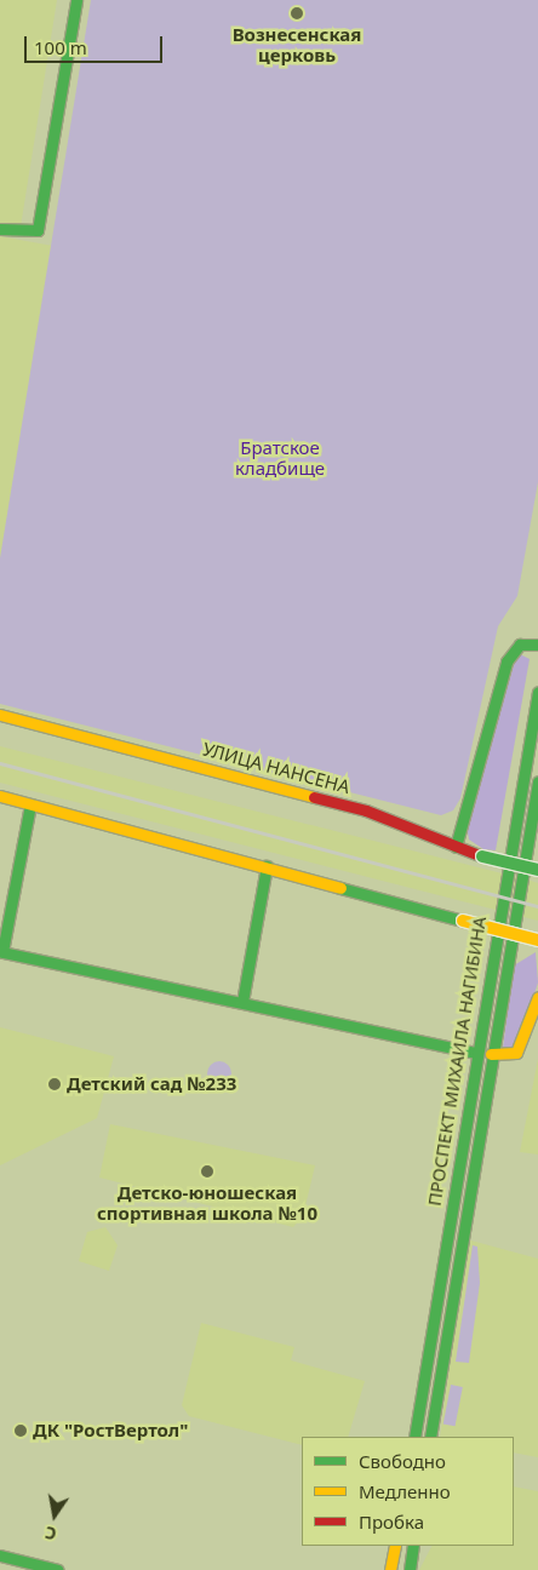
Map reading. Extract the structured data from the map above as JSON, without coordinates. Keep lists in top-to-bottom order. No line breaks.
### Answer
{"streets":{"main road":["УЛИЦА НАНСЕНА","ПРОСПЕКТ МИХАИЛА НАГИБИНА"]},"parks":["Братское кладбище"],"places":["Вознесенская церковь","Детский сад №233","Детско-юношеская спортивная школа №10","ДК \"РостВертол\""],"legend":["Свободно","Медленно","Пробка"],"scale_bar":"100 m","north":"bottom"}
